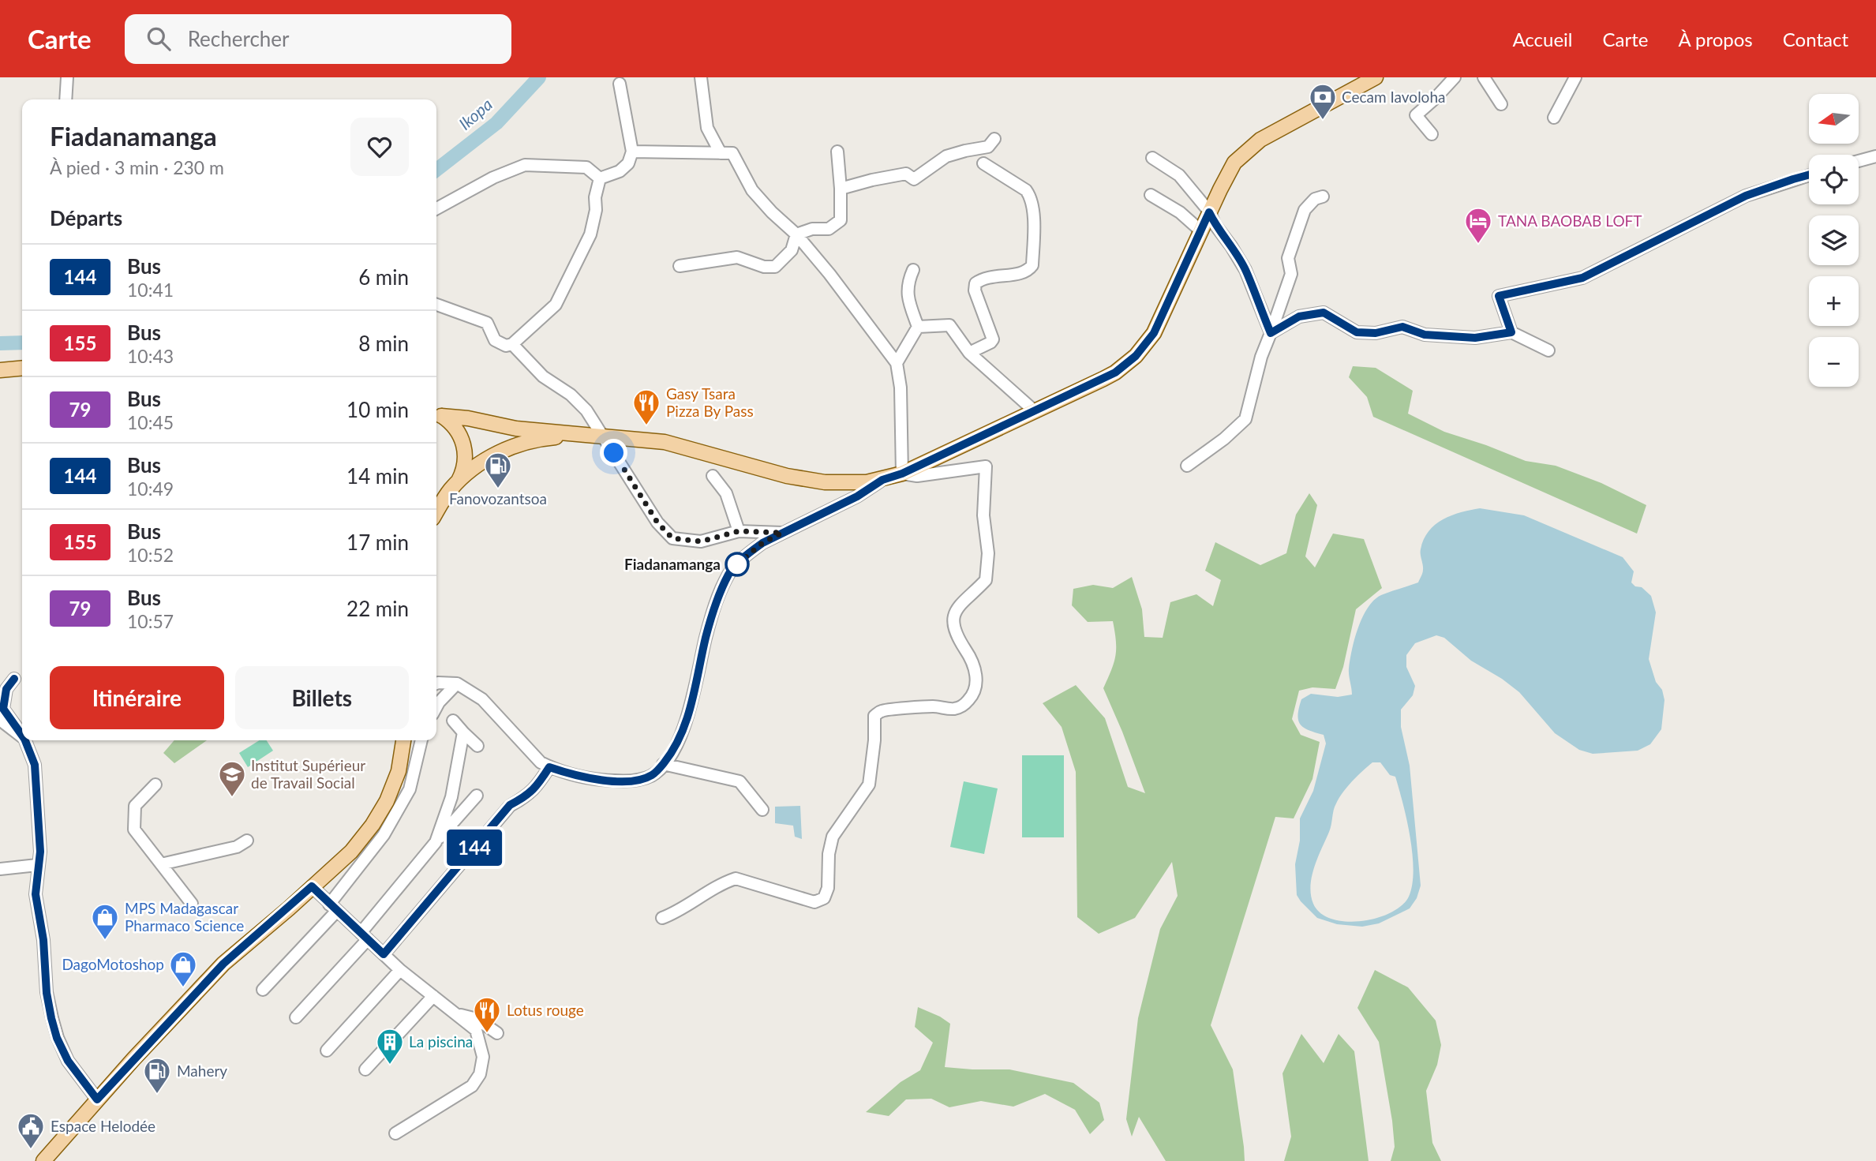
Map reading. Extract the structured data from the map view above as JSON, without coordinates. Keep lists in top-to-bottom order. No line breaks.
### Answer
{"water":["Ikopa"],"places":{"bank":["Cecam Iavoloha"],"hotel":["TANA BAOBAB LOFT"],"restaurant":["Gasy Tsara Pizza By Pass","Lotus rouge"],"fuel station":["Fanovozantsoa","Mahery"],"other":["Fiadanamanga"],"school or university":["Institut Supérieur de Travail Social"],"shop":["MPS Madagascar Pharmaco Science","DagoMotoshop"],"building":["La piscina"],"public building":["Espace Helodée"]},"lines":["bus line 144"],"north":"left","page":{"header":"Carte","search":"Rechercher","nav":["Accueil","Carte","À propos","Contact"],"on_map":"144","map_buttons":["+","−"],"heading":[["Fiadanamanga","À pied · 3 min · 230 m"],"Départs"],"list":[{"mark":"144","name":"Bus","note":"10:41","value":"6 min"},{"mark":"155","name":"Bus","note":"10:43","value":"8 min"},{"mark":"79","name":"Bus","note":"10:45","value":"10 min"},{"mark":"144","name":"Bus","note":"10:49","value":"14 min"},{"mark":"155","name":"Bus","note":"10:52","value":"17 min"},{"mark":"79","name":"Bus","note":"10:57","value":"22 min"}],"buttons":["Itinéraire","Billets"]}}
